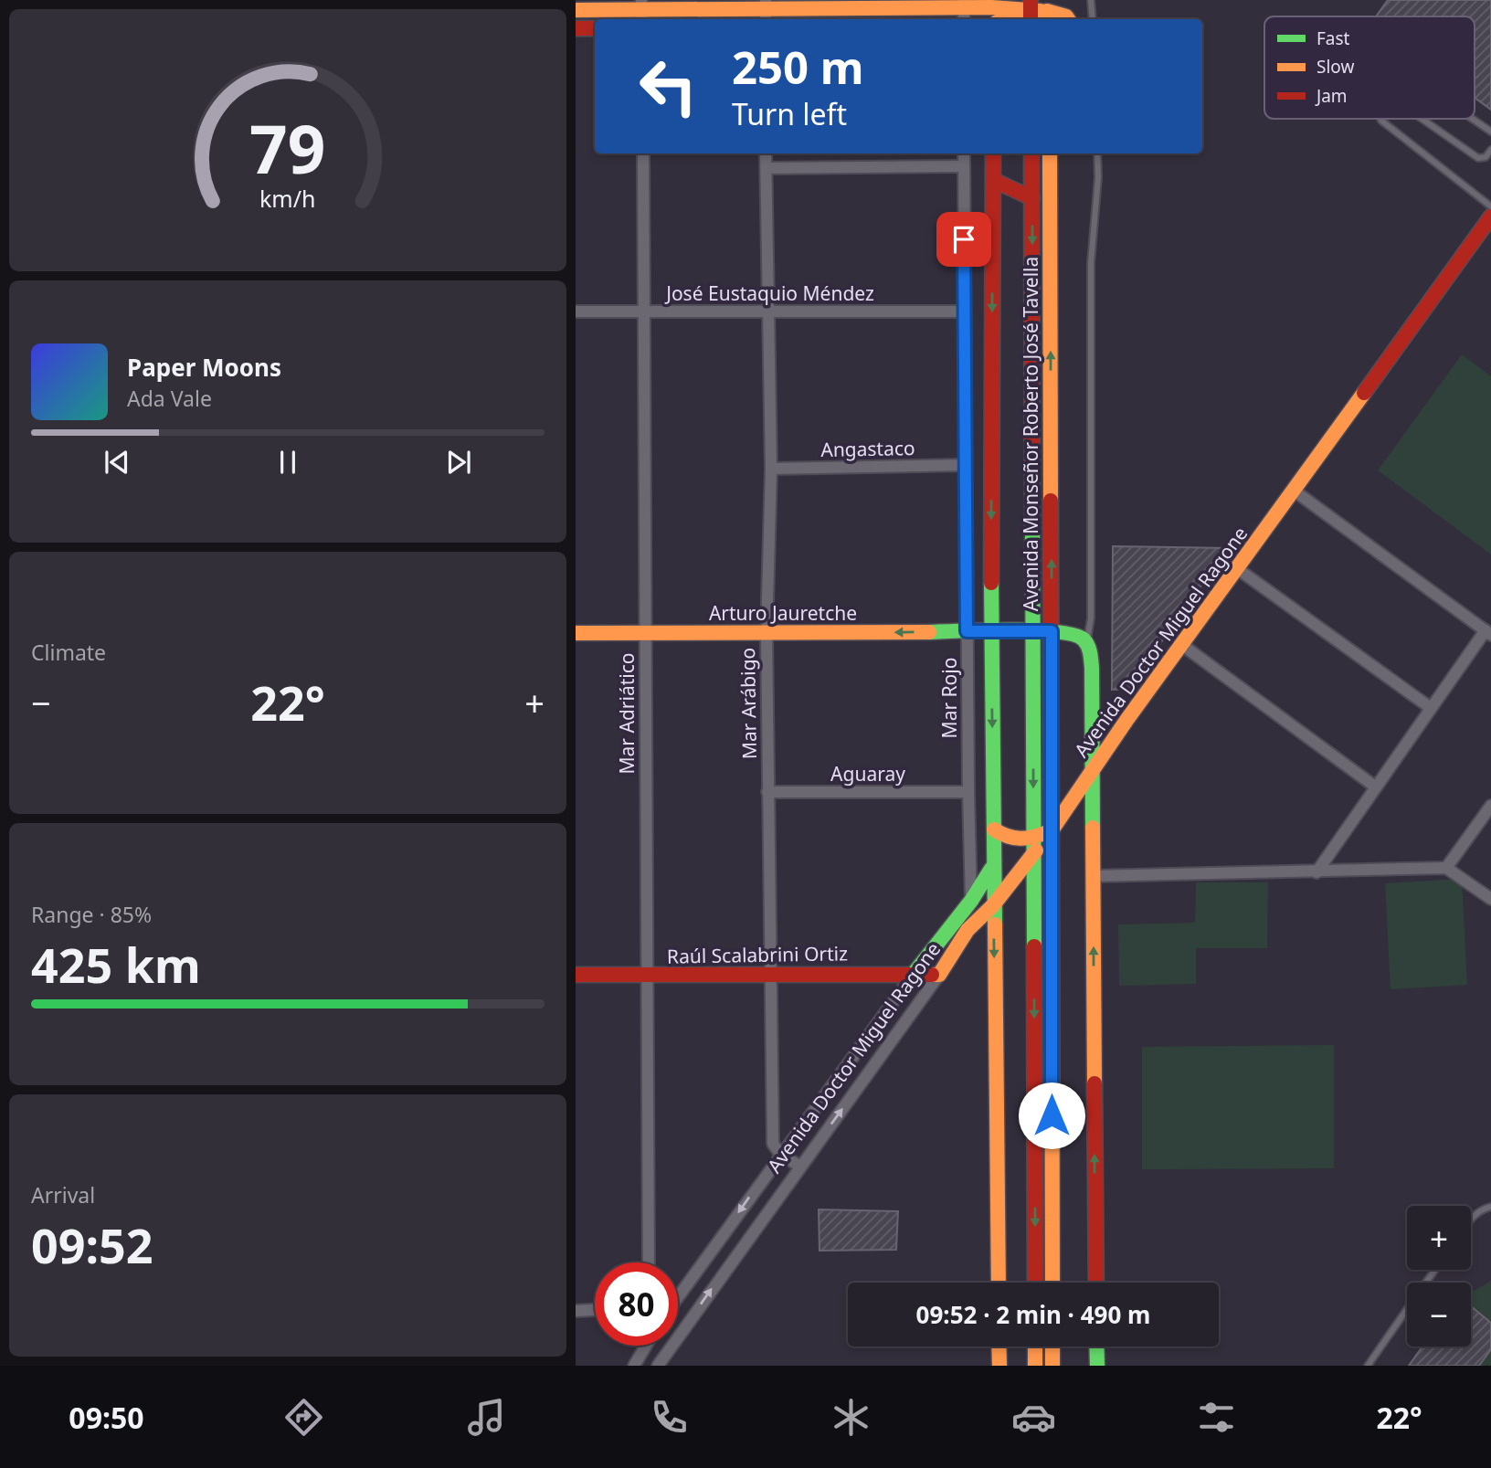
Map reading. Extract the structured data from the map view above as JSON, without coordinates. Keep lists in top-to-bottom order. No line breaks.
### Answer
{"streets":{"main road":["Avenida Monseñor Roberto José Tavella","Arturo Jauretche","Avenida Doctor Miguel Ragone","Raúl Scalabrini Ortiz"],"street":["José Eustaquio Méndez","Angastaco","Mar Rojo","Mar Arábigo","Mar Adriático","Aguaray"]},"crossings":[["José Eustaquio Méndez","Mar Rojo"],["José Eustaquio Méndez","Mar Arábigo"],["José Eustaquio Méndez","Mar Adriático"],["Avenida Monseñor Roberto José Tavella","Arturo Jauretche"],["Avenida Monseñor Roberto José Tavella","Avenida Doctor Miguel Ragone"],["Angastaco","Mar Rojo"],["Angastaco","Mar Arábigo"],["Arturo Jauretche","Mar Rojo"],["Arturo Jauretche","Mar Arábigo"],["Arturo Jauretche","Mar Adriático"],["Avenida Doctor Miguel Ragone","Mar Rojo"],["Avenida Doctor Miguel Ragone","Mar Arábigo"],["Avenida Doctor Miguel Ragone","Raúl Scalabrini Ortiz"],["Mar Rojo","Aguaray"],["Mar Arábigo","Aguaray"],["Mar Arábigo","Raúl Scalabrini Ortiz"],["Mar Adriático","Raúl Scalabrini Ortiz"]],"one_way":["Arturo Jauretche"],"legend":["Fast","Slow","Jam"],"page":{"turn":["250 m","Turn left"],"song":["Paper Moons","Ada Vale"],"tile":["Climate",["Range · 85%","425 km"],["Arrival","09:52"]],"heat":["−","22°","+"],"map_buttons":["+","−"],"limit":"80","trip":"09:52 · 2 min · 490 m","tabs":["09:50","22°"],"gauge":["79","km/h"]}}
